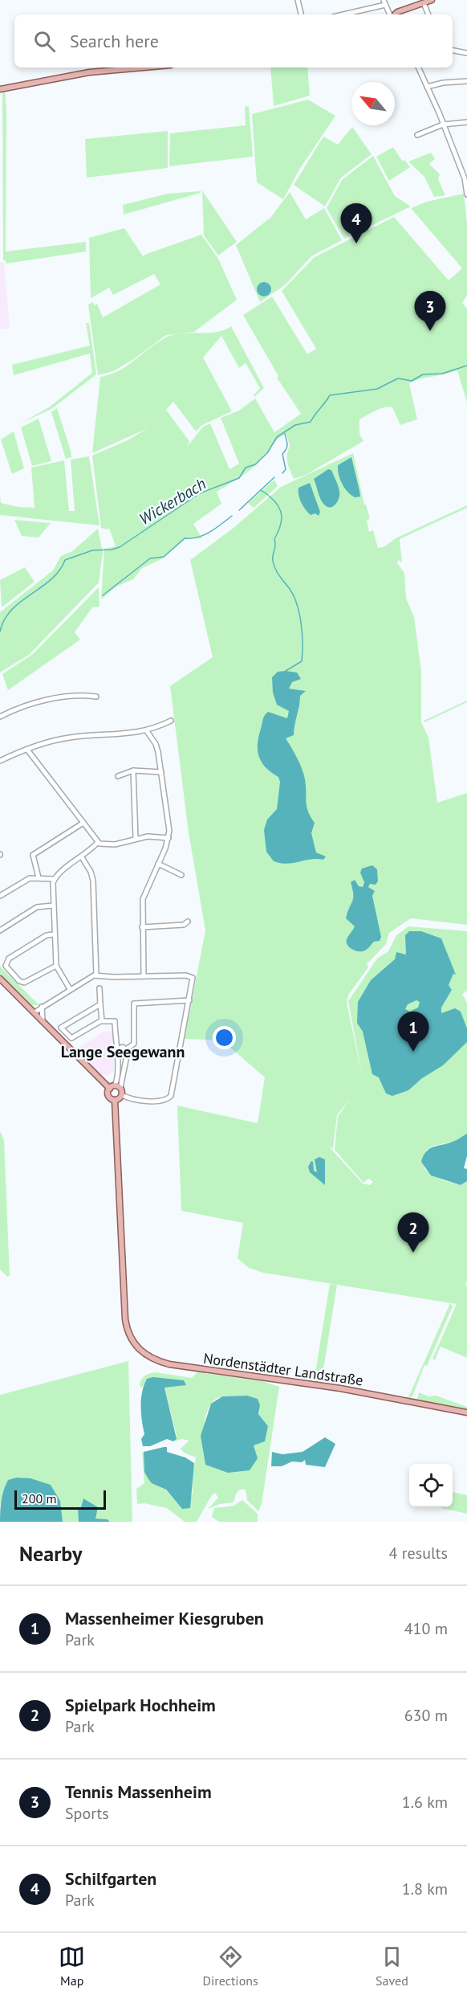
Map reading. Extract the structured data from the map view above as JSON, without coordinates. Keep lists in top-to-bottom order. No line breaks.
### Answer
{"streets":{"main road":["Nordenstädter Landstraße"]},"districts":["Lange Seegewann"],"water":["Wickerbach"],"scale_bar":"200 m","north":"top left","page":{"search":"Search here","pins":["4","3","1","2"],"scale":"200 m","heading":["Nearby","4 results"],"list":[{"mark":"1","name":"Massenheimer Kiesgruben","note":"Park","value":"410 m"},{"mark":"2","name":"Spielpark Hochheim","note":"Park","value":"630 m"},{"mark":"3","name":"Tennis Massenheim","note":"Sports","value":"1.6 km"},{"mark":"4","name":"Schilfgarten","note":"Park","value":"1.8 km"}],"nav":["Map","Directions","Saved"]}}
